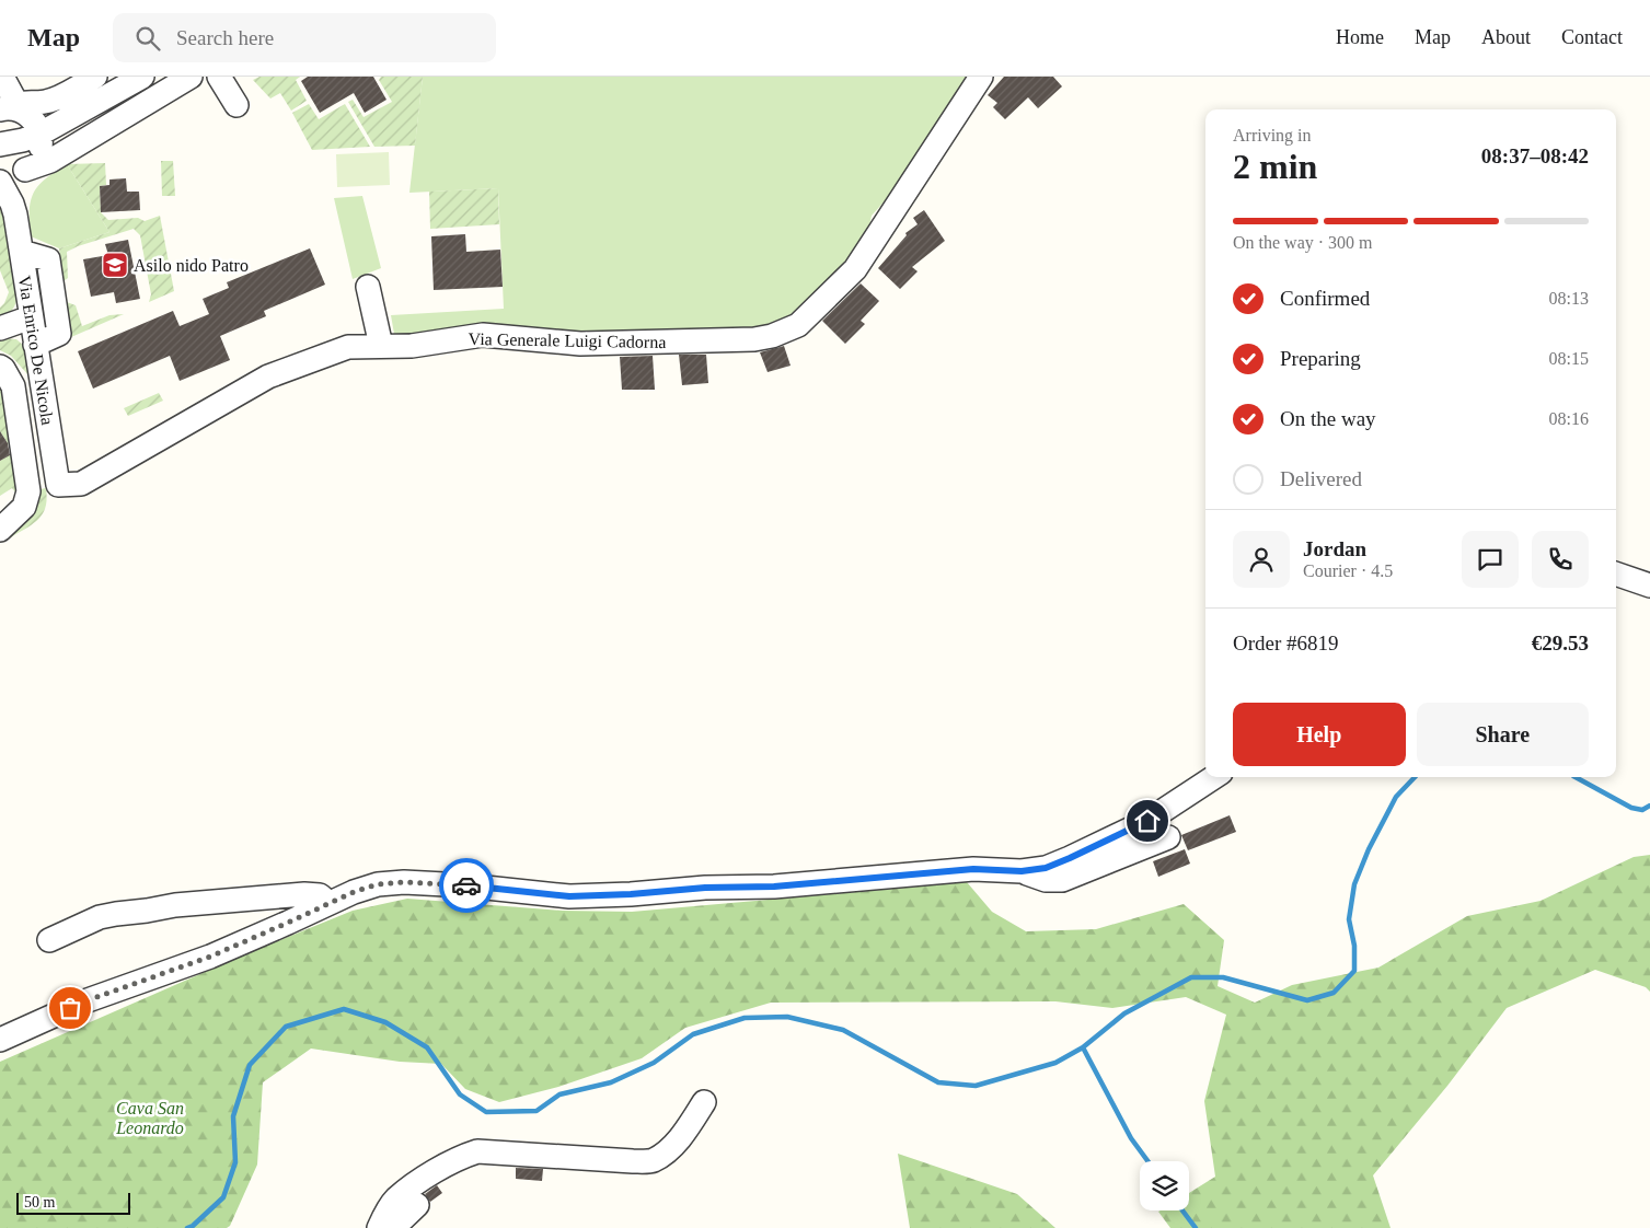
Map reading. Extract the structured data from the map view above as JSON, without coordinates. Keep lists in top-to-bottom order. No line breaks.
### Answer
{"streets":{"street":["Via Generale Luigi Cadorna","Via Enrico De Nicola"]},"crossings":[["Via Generale Luigi Cadorna","Via Enrico De Nicola"]],"parks":["Cava San Leonardo"],"places":{"school or university":["Asilo nido Patro"]},"scale_bar":"50 m","page":{"header":"Map","search":"Search here","nav":["Home","Map","About","Contact"],"heading":["2 min","Arriving in","08:37–08:42"],"panel":["Jordan","Courier · 4.5","Order #6819","€29.53"],"bar":"On the way · 300 m","list":[["Confirmed","08:13"],["Preparing","08:15"],["On the way","08:16"],"Delivered"],"buttons":["Help","Share"],"scale":"50 m"}}
